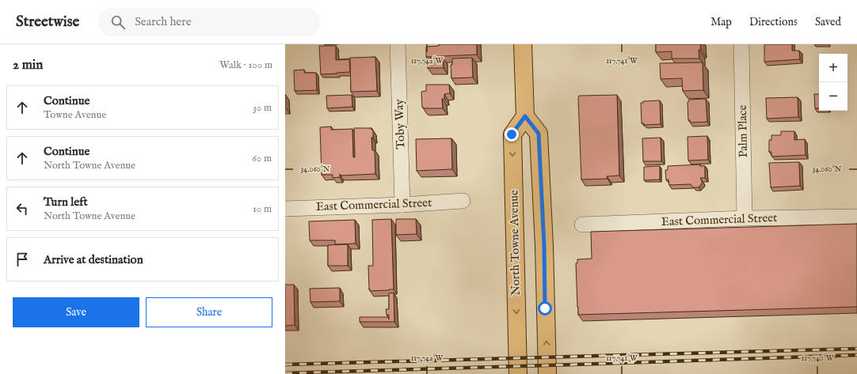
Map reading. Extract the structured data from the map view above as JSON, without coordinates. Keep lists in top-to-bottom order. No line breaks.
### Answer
{"streets":{"main road":["North Towne Avenue"],"street":["Toby Way","Palm Place","East Commercial Street"]},"crossings":[["Toby Way","East Commercial Street"],["Palm Place","East Commercial Street"]],"page":{"header":"Streetwise","search":"Search here","nav":["Map","Directions","Saved"],"heading":["2 min","Walk · 100 m"],"map_buttons":["+","−"],"list":[["Continue","Towne Avenue","30 m"],["Continue","North Towne Avenue","60 m"],["Turn left","North Towne Avenue","10 m"],"Arrive at destination"],"buttons":["Save","Share"]},"coordinates":["117.742°W","117.741°W","34.060°N","117.740°W"]}
